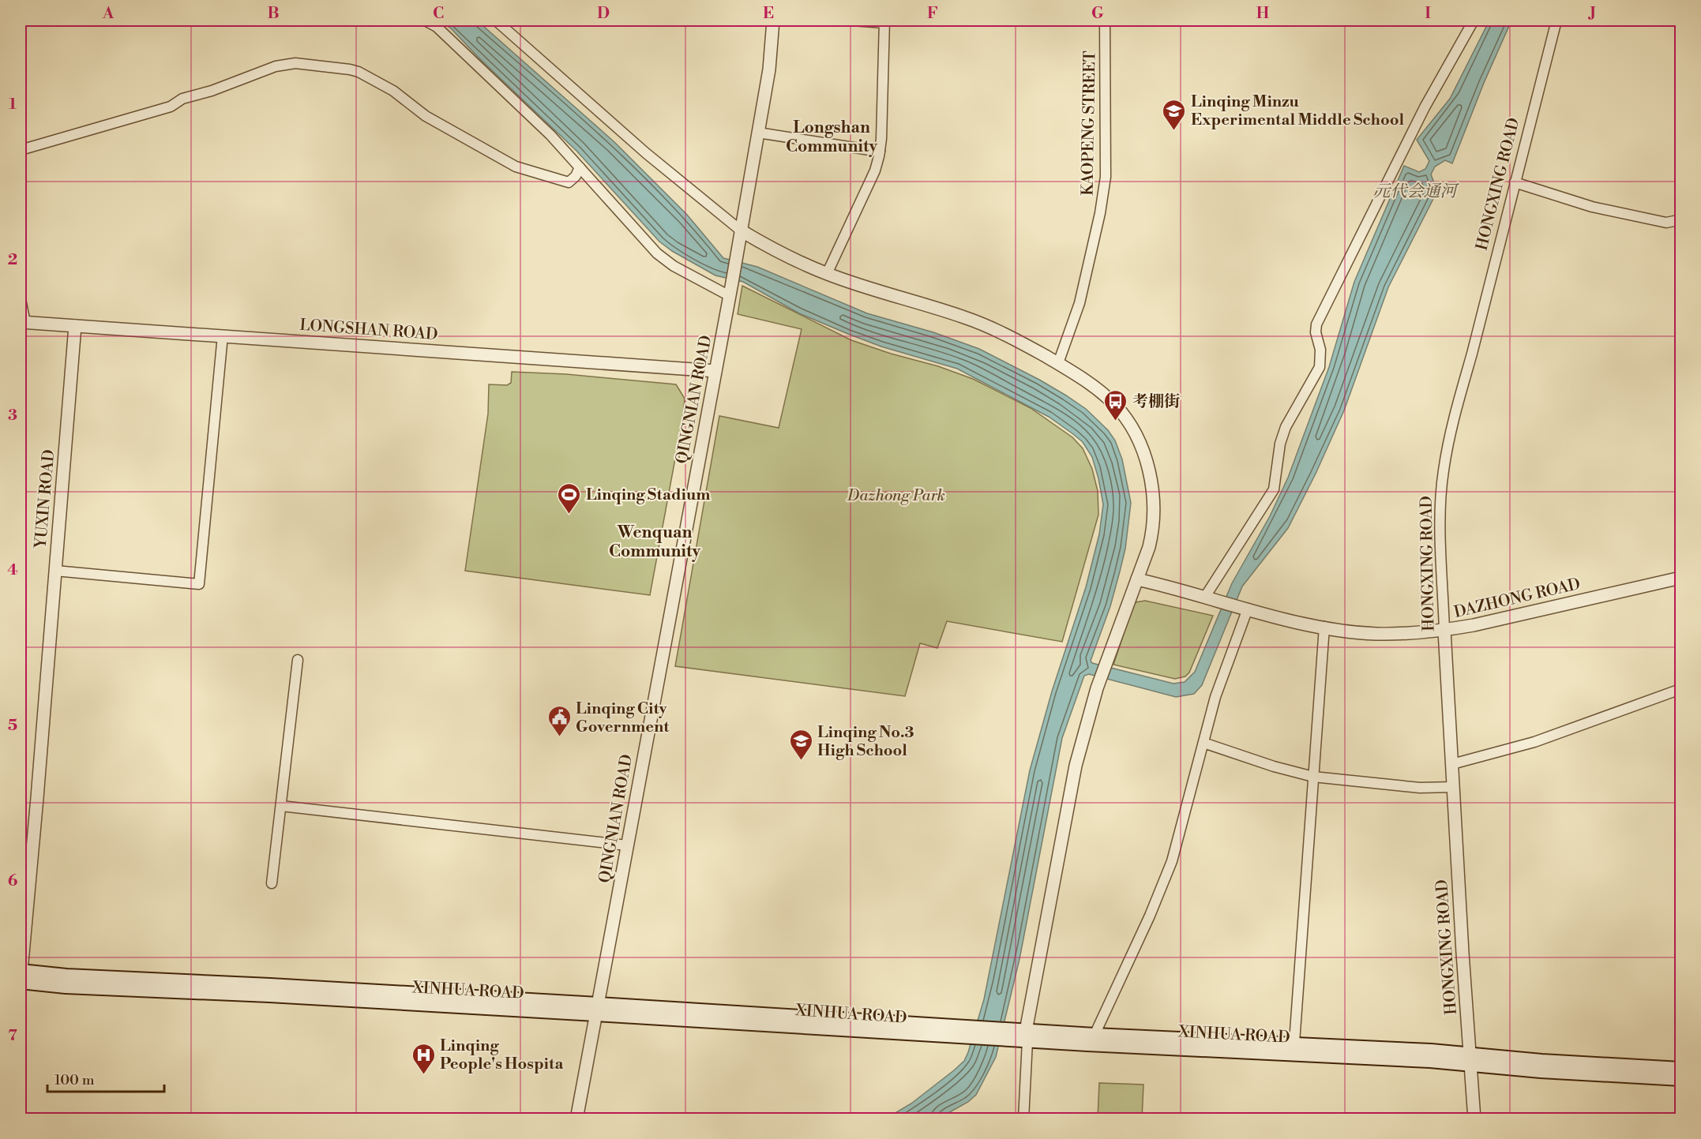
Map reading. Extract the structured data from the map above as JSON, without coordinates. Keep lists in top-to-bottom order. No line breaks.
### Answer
{"streets":{"main road":["XINHUA ROAD"],"street":["KAOPENG STREET","HONGXING ROAD","LONGSHAN ROAD","QINGNIAN ROAD","YUXIN ROAD","DAZHONG ROAD"]},"crossings":[["HONGXING ROAD","DAZHONG ROAD"],["HONGXING ROAD","XINHUA ROAD"],["LONGSHAN ROAD","QINGNIAN ROAD"],["LONGSHAN ROAD","YUXIN ROAD"],["QINGNIAN ROAD","XINHUA ROAD"],["YUXIN ROAD","XINHUA ROAD"]],"districts":["Longshan Community","Wenquan Community"],"water":["元代会通河"],"parks":["Dazhong Park"],"places":{"school or university":["Linqing Minzu Experimental Middle School","Linqing No.3 High School"],"bus stop":["考棚街"],"sports":["Linqing Stadium"],"public building":["Linqing City Government"],"hospital":["Linqing People's Hospita"]},"scale_bar":"100 m","grid":{"columns":["A","B","C","D","E","F","G","H","I","J"],"rows":["1","2","3","4","5","6","7"]}}
